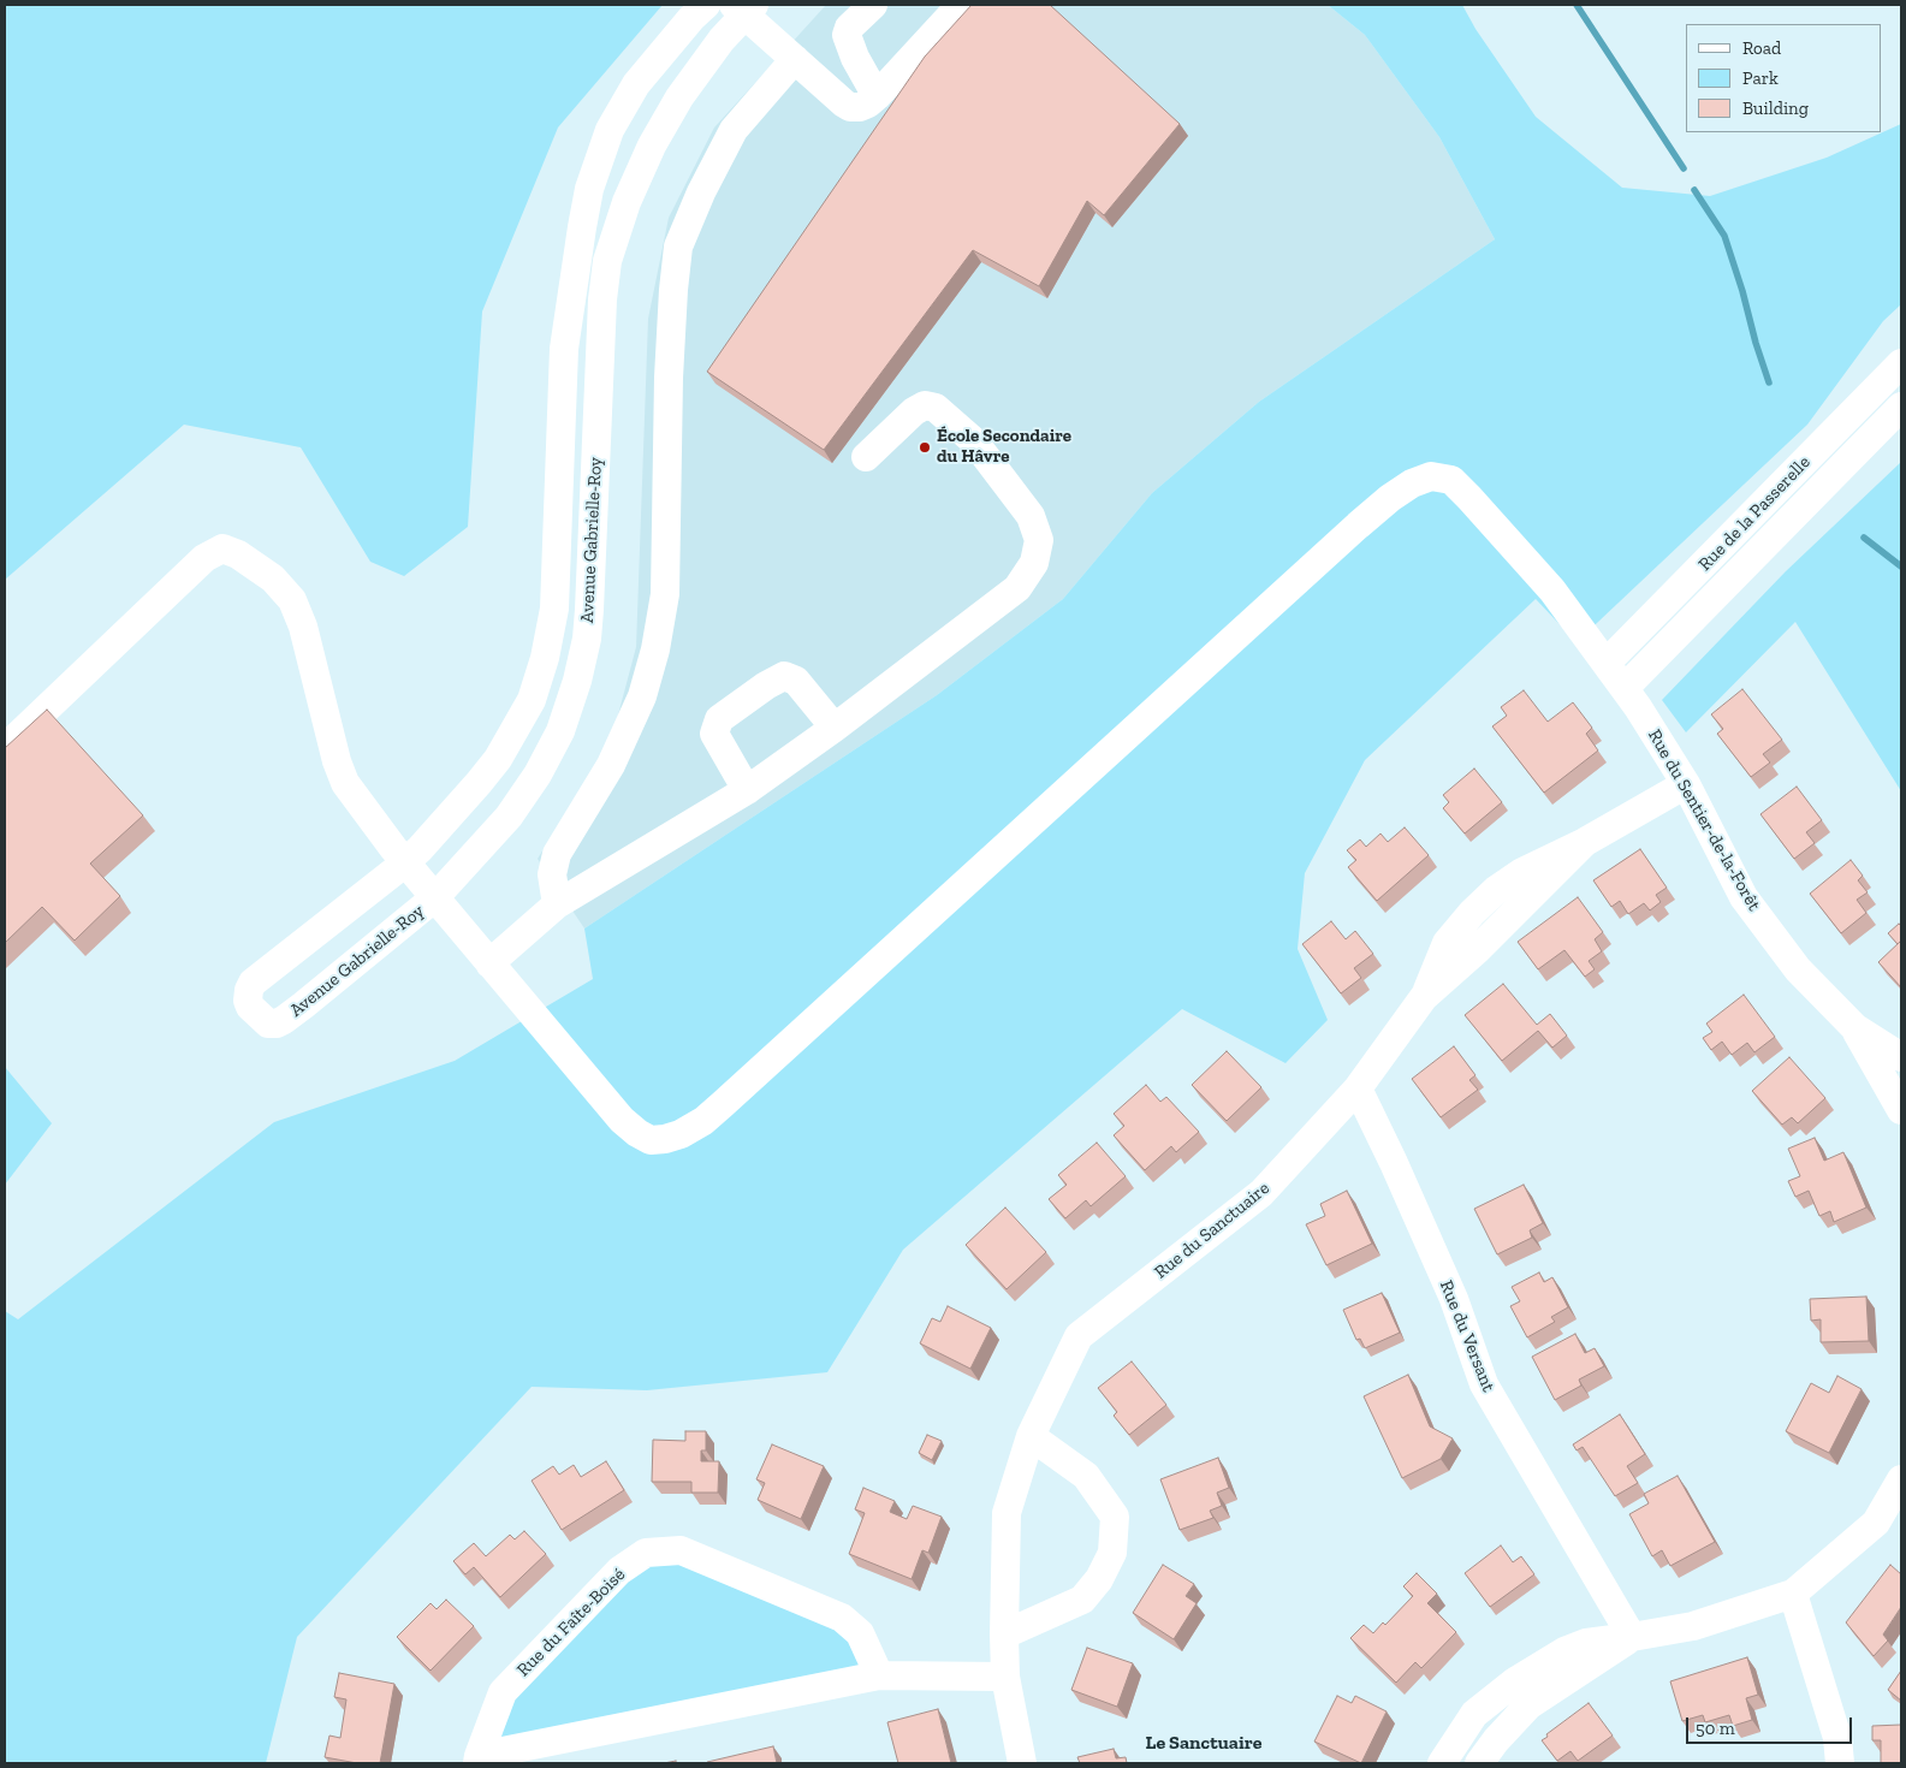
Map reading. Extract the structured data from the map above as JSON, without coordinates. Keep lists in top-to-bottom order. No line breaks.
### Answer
{"streets":{"street":["Rue de la Passerelle","Avenue Gabrielle-Roy","Rue du Sentier-de-la-Forêt","Rue du Sanctuaire","Rue du Versant","Rue du Faîte-Boisé"]},"crossings":[["Rue de la Passerelle","Rue du Sentier-de-la-Forêt"],["Avenue Gabrielle-Roy","Rue du Sentier-de-la-Forêt"],["Rue du Sentier-de-la-Forêt","Rue du Sanctuaire"],["Rue du Sanctuaire","Rue du Versant"],["Rue du Sanctuaire","Rue du Faîte-Boisé"]],"districts":["Le Sanctuaire"],"places":["École Secondaire du Hâvre"],"legend":["Road","Park","Building"],"scale_bar":"50 m"}
